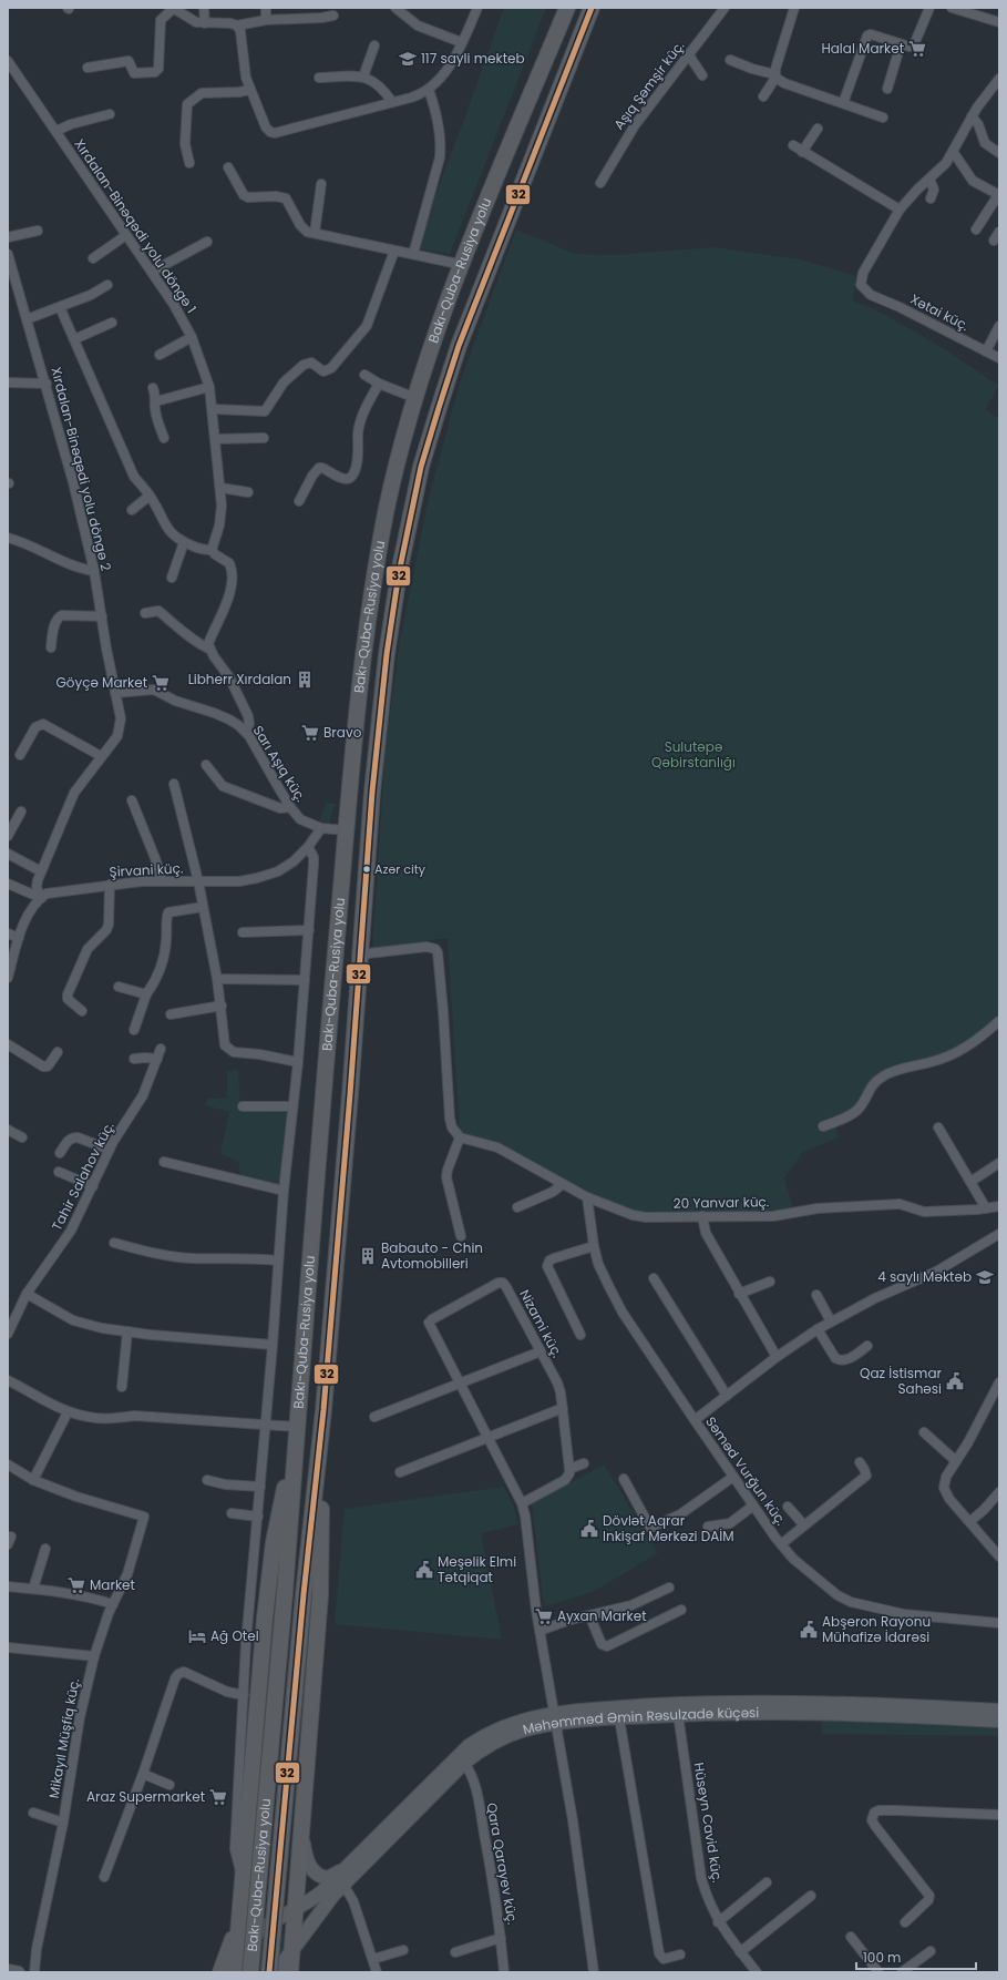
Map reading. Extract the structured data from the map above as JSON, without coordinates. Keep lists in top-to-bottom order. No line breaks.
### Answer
{"streets":{"highway":["Bakı-Quba-Rusiya yolu"],"main road":["Məhəmməd Əmin Rəsulzadə küçəsi"],"street":["Aşıq Şəmşir küç.","Xırdalan-Binəqədi yolu döngə 1","Xətai küç.","Xırdalan-Binəqədi yolu döngə 2","Sarı Aşıq küç.","Şirvani küç.","Tahir Salahov küç.","20 Yanvar küç.","Nizami küç.","Səməd Vurğun küç.","Mikayıl Müşfiq küç.","Hüseyn Cavid küç.","Qara Qarayev küç."]},"crossings":[["Bakı-Quba-Rusiya yolu","Sarı Aşıq küç."],["Xırdalan-Binəqədi yolu döngə 2","Sarı Aşıq küç."],["Xırdalan-Binəqədi yolu döngə 2","Şirvani küç."],["Sarı Aşıq küç.","Şirvani küç."],["20 Yanvar küç.","Səməd Vurğun küç."],["Nizami küç.","Məhəmməd Əmin Rəsulzadə küçəsi"],["Məhəmməd Əmin Rəsulzadə küçəsi","Hüseyn Cavid küç."],["Məhəmməd Əmin Rəsulzadə küçəsi","Qara Qarayev küç."]],"parks":["Sulutəpə Qəbirstanlığı"],"places":{"supermarket":["Halal Market","Göyçə Market","Bravo","Market","Ayxan Market","Araz Supermarket"],"school or university":["117 sayli mekteb","4 saylı Məktəb"],"building":["Libherr Xırdalan","Babauto - Chin Avtomobilleri"],"other":["Azər city"],"public building":["Qaz İstismar Sahəsi","Dövlət Aqrar Inkişaf Mərkəzi DAİM","Meşəlik Elmi Tətqiqat","Abşeron Rayonu Mühafizə İdarəsi"],"hotel":["Ağ Otel"]},"lines":["transit line 32"],"scale_bar":"100 m"}
